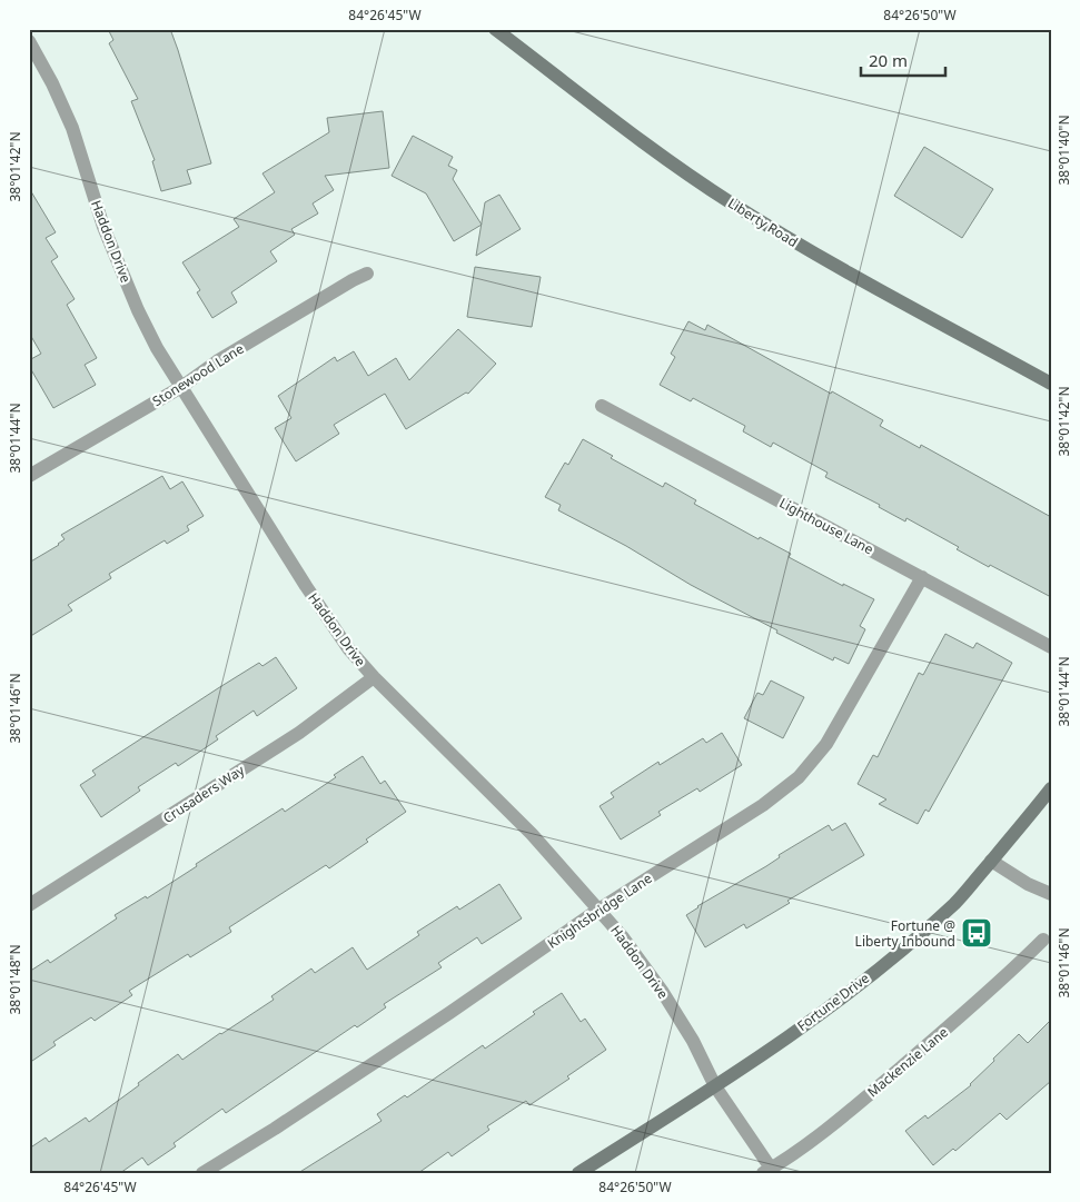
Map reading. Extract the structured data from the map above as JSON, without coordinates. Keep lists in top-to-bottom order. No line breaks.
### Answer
{"streets":{"main road":["Liberty Road","Fortune Drive"],"street":["Haddon Drive","Stonewood Lane","Lighthouse Lane","Crusaders Way","Knightsbridge Lane","Mackenzie Lane"]},"crossings":[["Haddon Drive","Stonewood Lane"],["Haddon Drive","Crusaders Way"],["Haddon Drive","Knightsbridge Lane"],["Haddon Drive","Fortune Drive"],["Haddon Drive","Mackenzie Lane"],["Lighthouse Lane","Knightsbridge Lane"]],"places":{"bus stop":["Fortune @ Liberty Inbound"]},"scale_bar":"20 m","coordinates":["84°26'45\"W","84°26'50\"W","38°01'40\"N","38°01'42\"N","38°01'44\"N","38°01'46\"N","38°01'48\"N"]}
